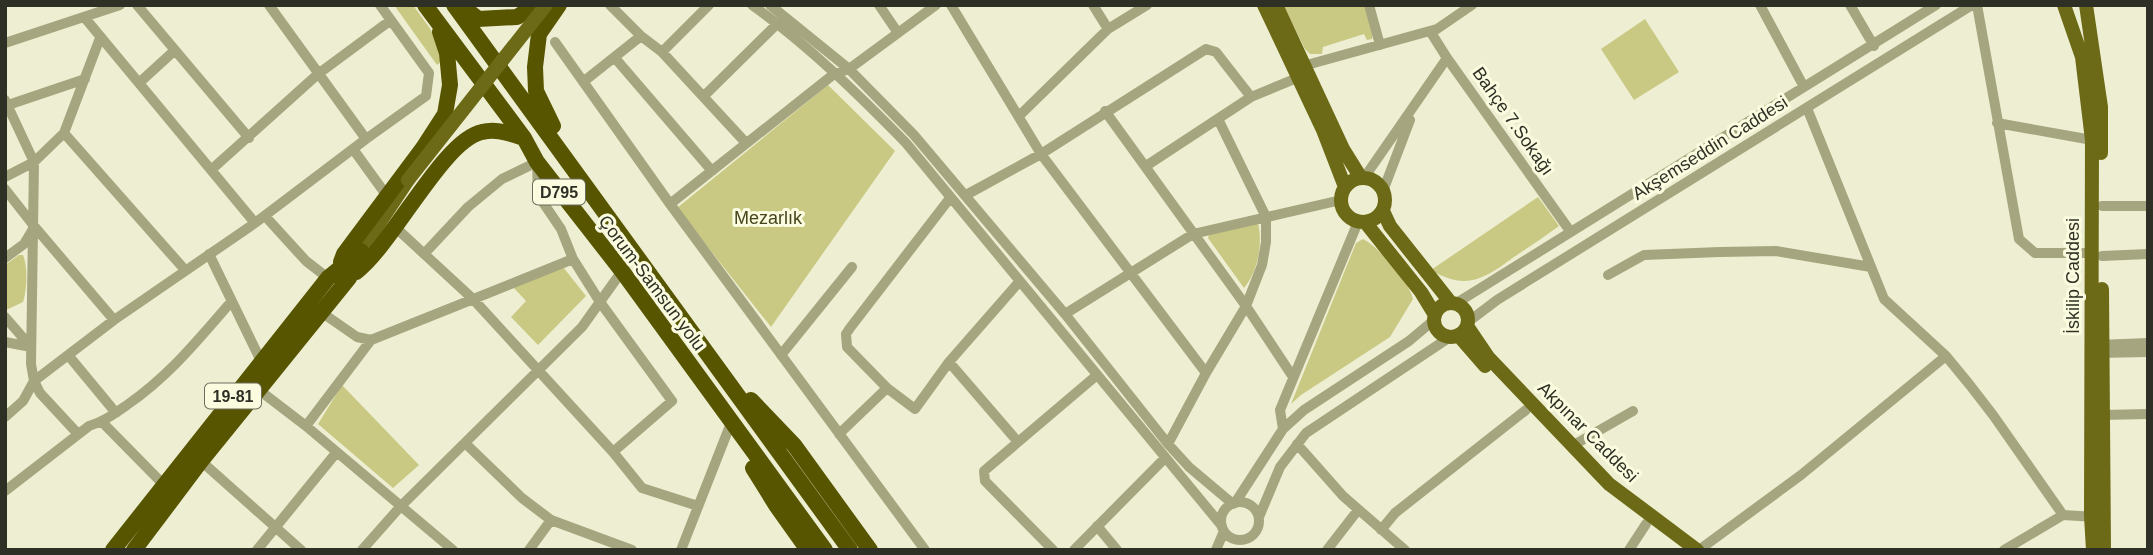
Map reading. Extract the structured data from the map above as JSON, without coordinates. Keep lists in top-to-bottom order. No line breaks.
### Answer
{"streets":{"highway":["D795","Çorum-Samsun yolu","19-81"],"main road":["İskilip Caddesi","Akpınar Caddesi"],"street":["Bahçe 7.Sokağı","Akşemseddin Caddesi"]},"crossings":[["Bahçe 7.Sokağı","Akşemseddin Caddesi"],["Akşemseddin Caddesi","Akpınar Caddesi"]],"parks":["Mezarlık"]}
